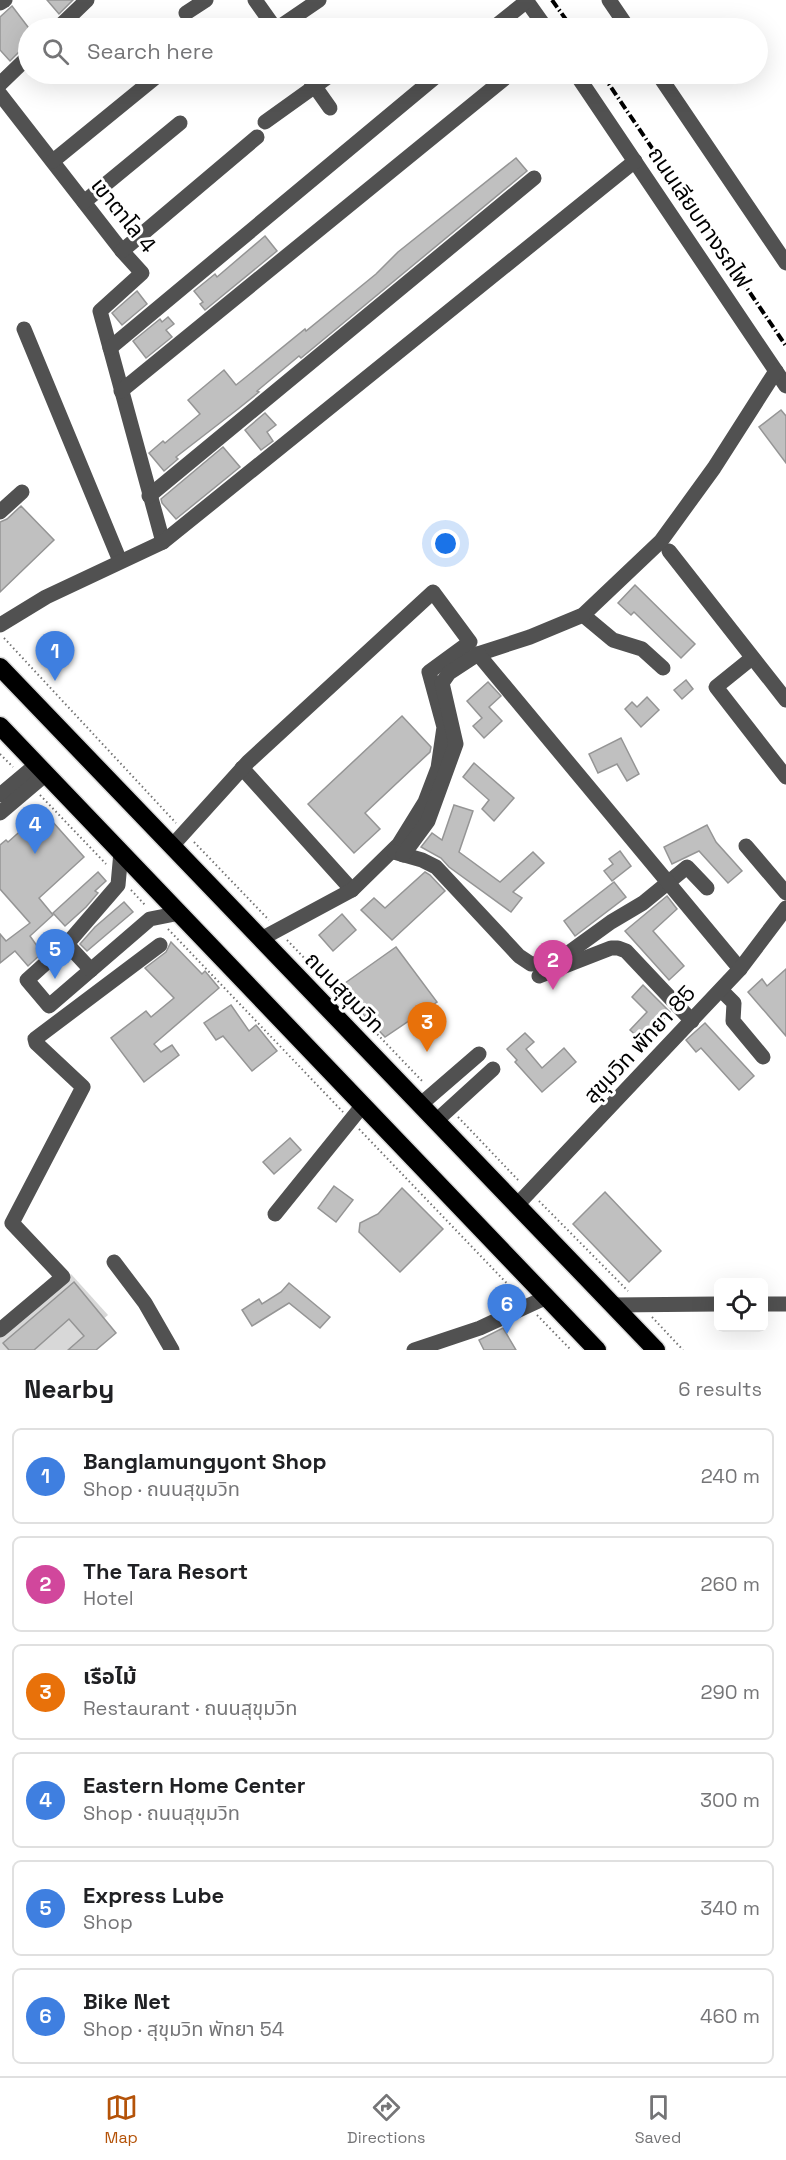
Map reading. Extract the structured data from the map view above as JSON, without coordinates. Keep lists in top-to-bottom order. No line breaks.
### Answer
{"streets":{"highway":["ถนนสุขุมวิท"],"street":["เขาตาโล 4","ถนนเลียบทางรถไฟ","สุขุมวิท พัทยา 85"]},"crossings":[["ถนนสุขุมวิท","สุขุมวิท พัทยา 85"]],"page":{"search":"Search here","pins":["1","4","5","2","3","6"],"heading":["Nearby","6 results"],"list":[{"mark":"1","name":"Banglamungyont Shop","note":"Shop · ถนนสุขุมวิท","value":"240 m"},{"mark":"2","name":"The Tara Resort","note":"Hotel","value":"260 m"},{"mark":"3","name":"เรือไม้","note":"Restaurant · ถนนสุขุมวิท","value":"290 m"},{"mark":"4","name":"Eastern Home Center","note":"Shop · ถนนสุขุมวิท","value":"300 m"},{"mark":"5","name":"Express Lube","note":"Shop","value":"340 m"},{"mark":"6","name":"Bike Net","note":"Shop · สุขุมวิท พัทยา 54","value":"460 m"}],"nav":["Map","Directions","Saved"]}}
